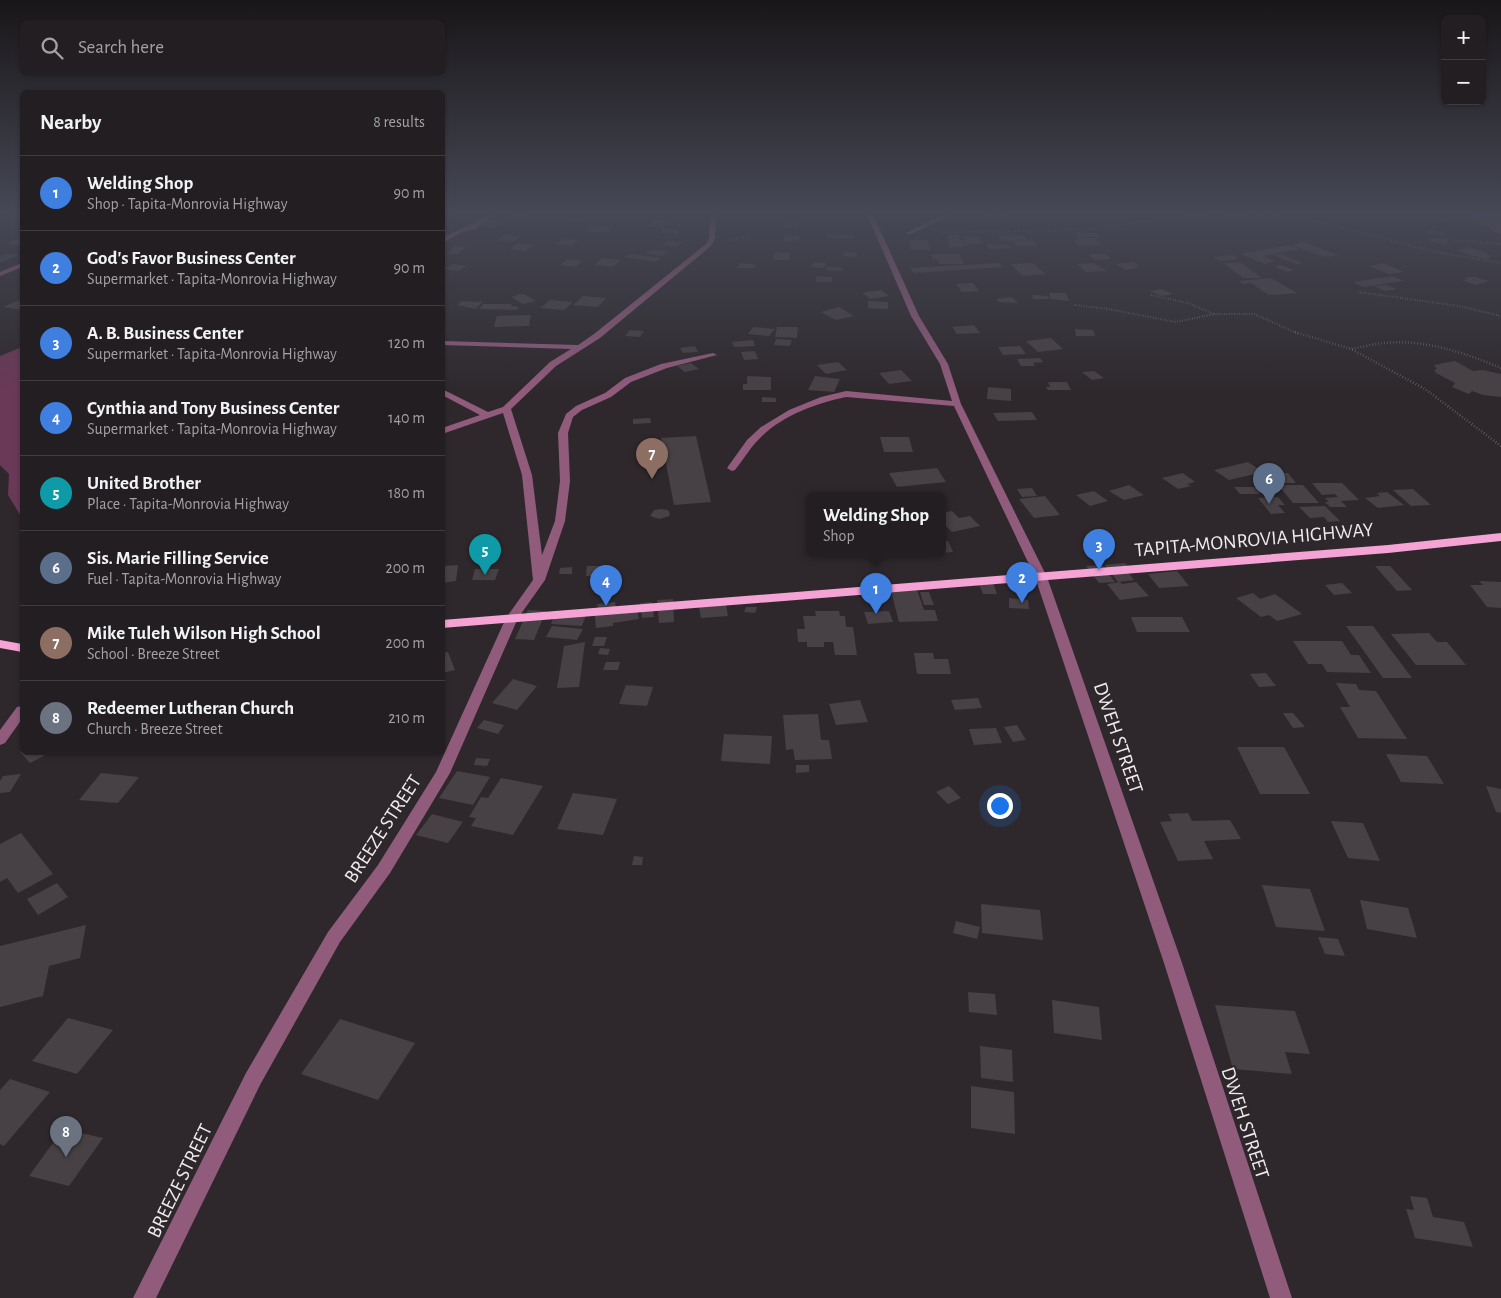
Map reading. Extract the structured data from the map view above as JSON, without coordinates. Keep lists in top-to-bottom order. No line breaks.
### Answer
{"streets":{"highway":["TAPITA-MONROVIA HIGHWAY"],"street":["DWEH STREET","BREEZE STREET"]},"crossings":[["TAPITA-MONROVIA HIGHWAY","DWEH STREET"],["TAPITA-MONROVIA HIGHWAY","BREEZE STREET"]],"page":{"map_buttons":["+","−"],"search":"Search here","heading":["Nearby","8 results"],"list":[{"mark":"1","name":"Welding Shop","note":"Shop · Tapita-Monrovia Highway","value":"90 m"},{"mark":"2","name":"God's Favor Business Center","note":"Supermarket · Tapita-Monrovia Highway","value":"90 m"},{"mark":"3","name":"A. B. Business Center","note":"Supermarket · Tapita-Monrovia Highway","value":"120 m"},{"mark":"4","name":"Cynthia and Tony Business Center","note":"Supermarket · Tapita-Monrovia Highway","value":"140 m"},{"mark":"5","name":"United Brother","note":"Place · Tapita-Monrovia Highway","value":"180 m"},{"mark":"6","name":"Sis. Marie Filling Service","note":"Fuel · Tapita-Monrovia Highway","value":"200 m"},{"mark":"7","name":"Mike Tuleh Wilson High School","note":"School · Breeze Street","value":"200 m"},{"mark":"8","name":"Redeemer Lutheran Church","note":"Church · Breeze Street","value":"210 m"}],"pins":["7","6","3","5","2","4","1","8"],"popup":["Welding Shop","Shop"]}}
